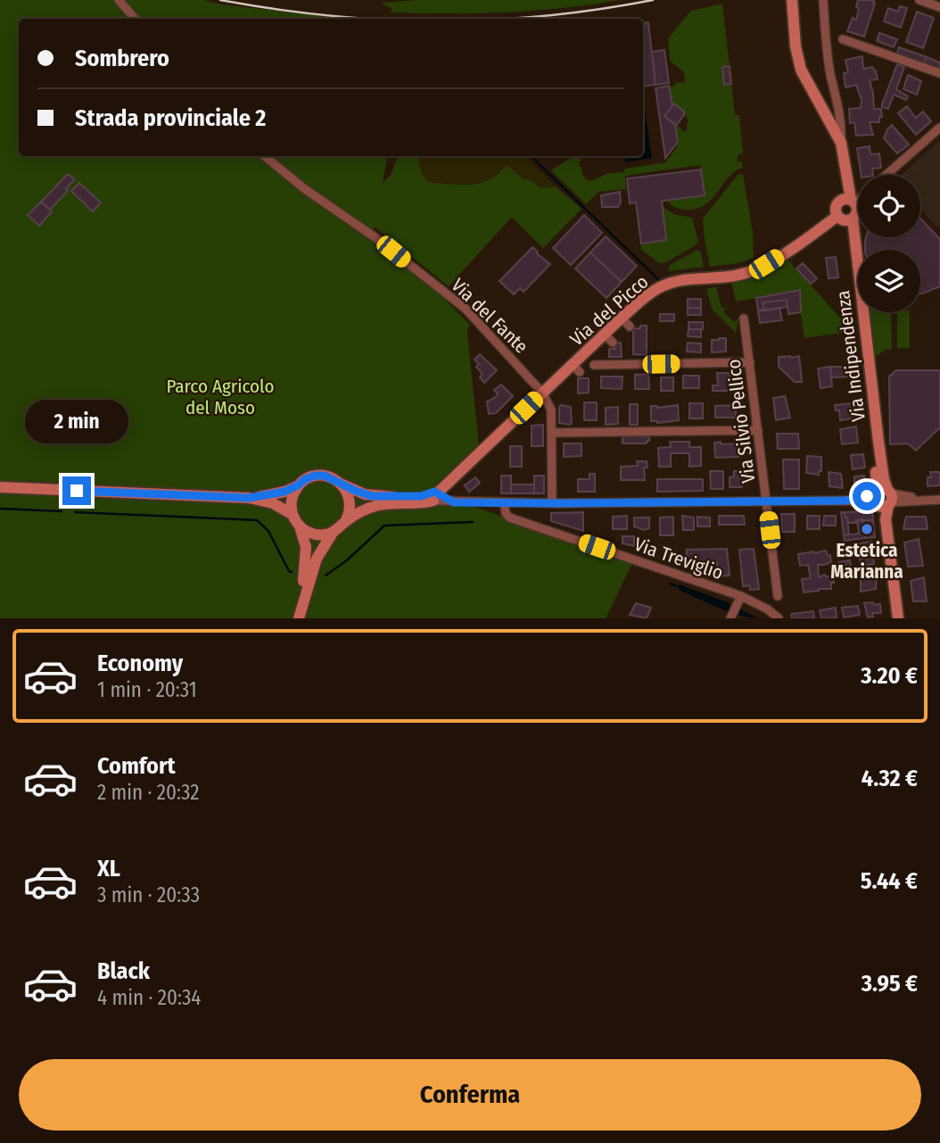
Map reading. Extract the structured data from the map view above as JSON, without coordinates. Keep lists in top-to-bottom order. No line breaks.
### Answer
{"streets":{"main road":["Via del Picco","Via Indipendenza"],"street":["Via del Fante","Via Silvio Pellico","Via Treviglio"]},"crossings":[["Via del Picco","Via del Fante"],["Via del Picco","Via Indipendenza"]],"parks":["Parco Agricolo del Moso"],"places":["Estetica Marianna"],"page":{"banner":["Sombrero","Strada provinciale 2"],"bubble":"2 min","list":[{"name":"Economy","note":"1 min · 20:31","value":"3.20 €"},{"name":"Comfort","note":"2 min · 20:32","value":"4.32 €"},{"name":"XL","note":"3 min · 20:33","value":"5.44 €"},{"name":"Black","note":"4 min · 20:34","value":"3.95 €"}],"buttons":"Conferma"}}
